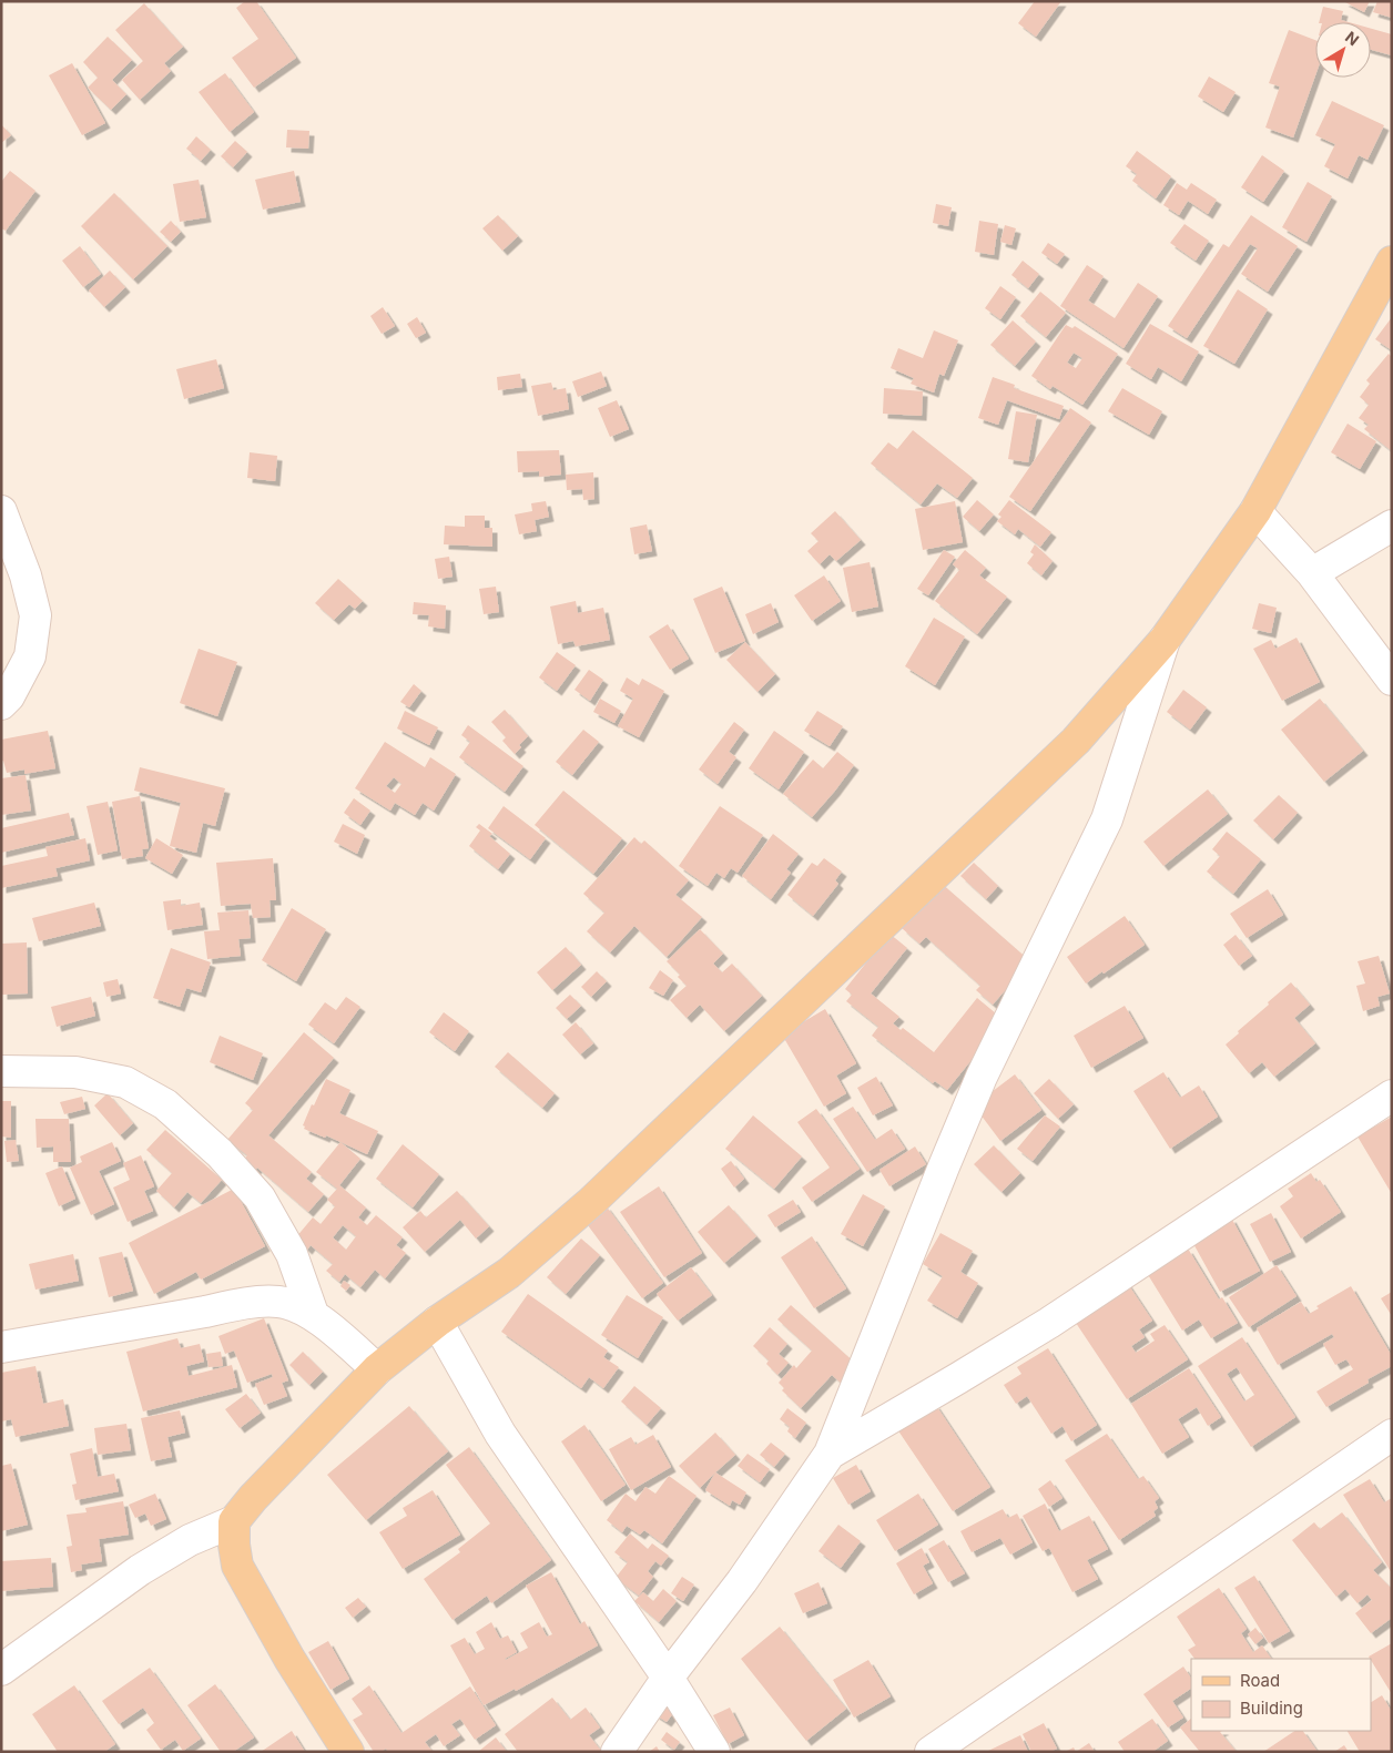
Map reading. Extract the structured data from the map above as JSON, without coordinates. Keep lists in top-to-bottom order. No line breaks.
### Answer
{"legend":["Road","Building"],"north":"top right"}
